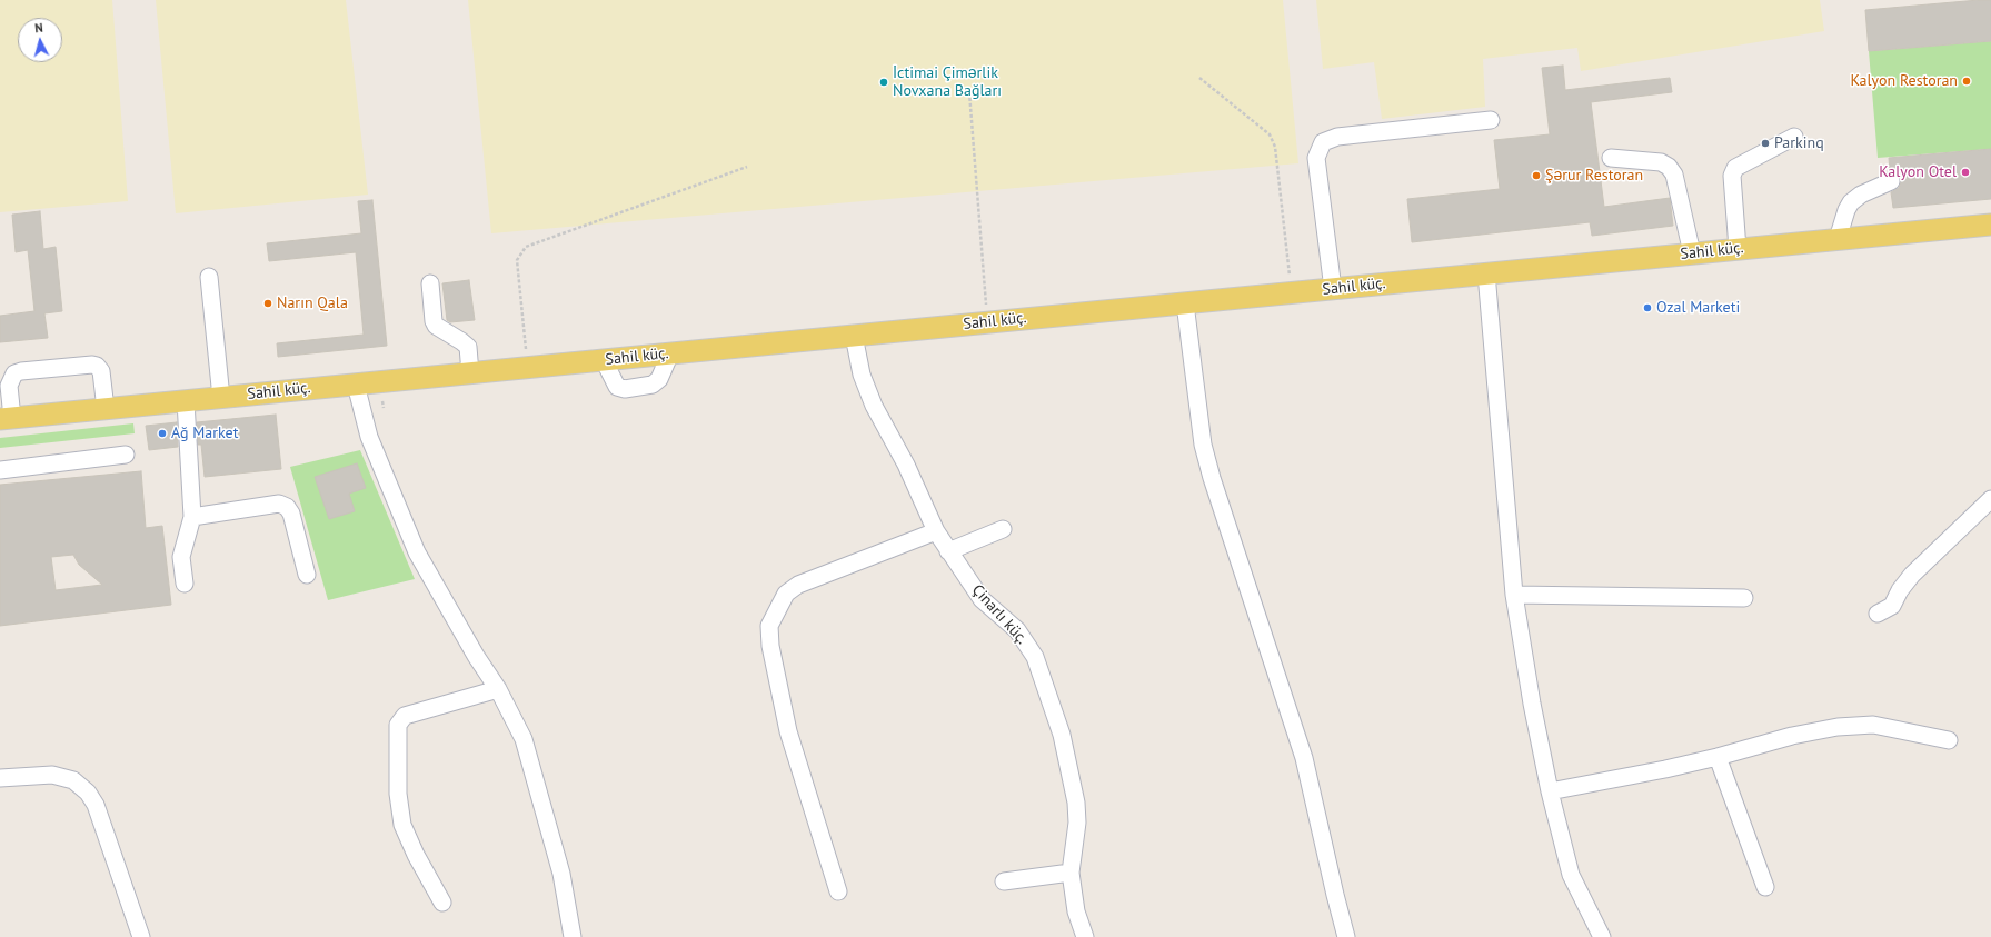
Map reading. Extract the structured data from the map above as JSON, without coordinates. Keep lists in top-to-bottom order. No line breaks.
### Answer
{"streets":{"main road":["Sahil küç."],"street":["Çinarlı küç."]},"crossings":[["Sahil küç.","Çinarlı küç."]],"places":["Kalyon Restoran","İctimai Çimərlik Novxana Bağları","Parkinq","Kalyon Otel","Şərur Restoran","Narın Qala","Ozal Marketi","Ağ Market"],"north":"top"}
